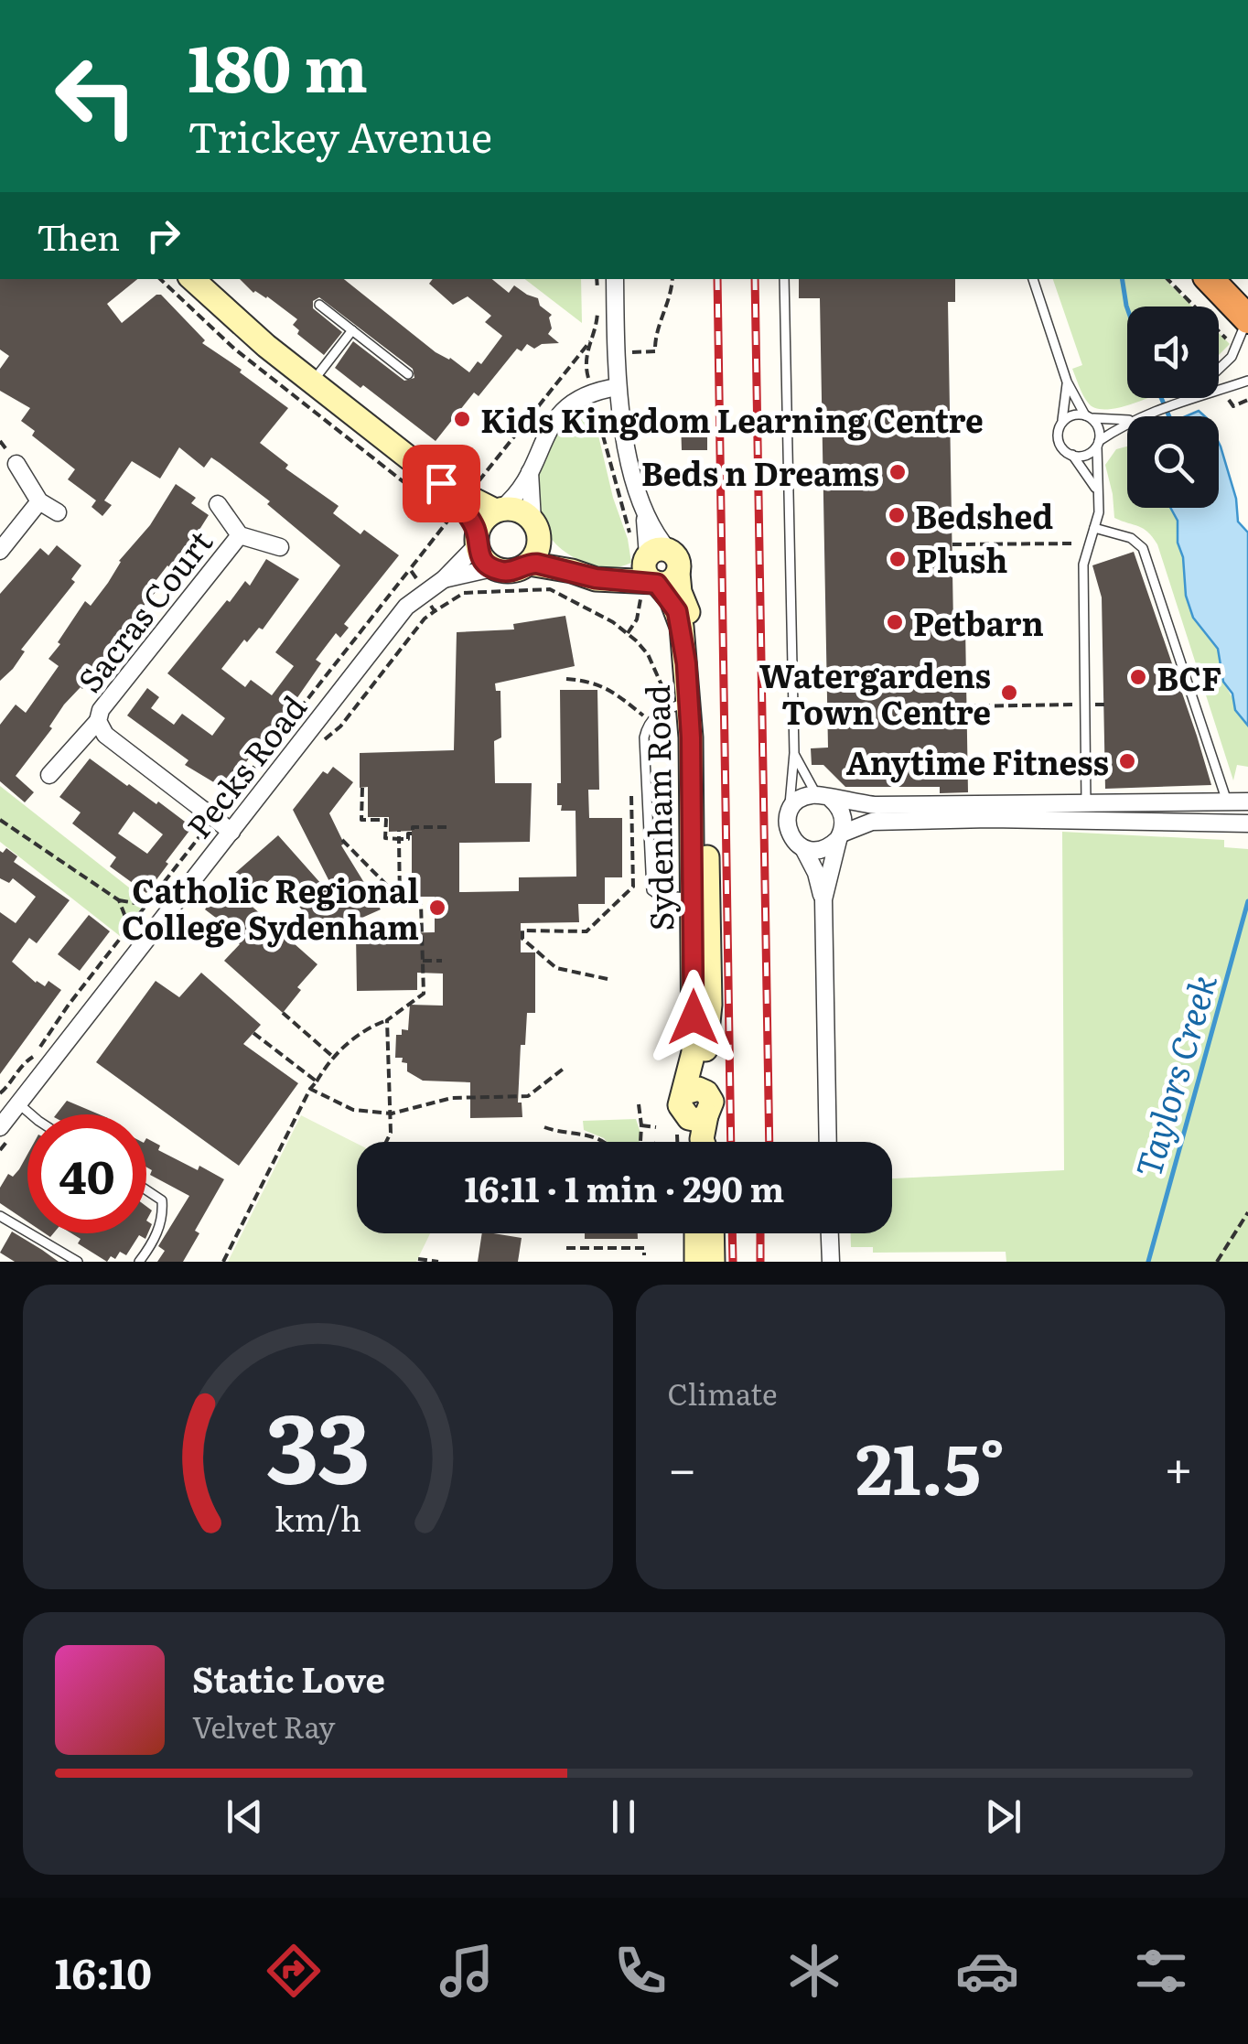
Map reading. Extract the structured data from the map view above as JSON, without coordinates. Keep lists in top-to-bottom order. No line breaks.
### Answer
{"streets":{"street":["Sacras Court","Pecks Road","Sydenham Road"]},"crossings":[["Sacras Court","Pecks Road"]],"water":["Taylors Creek"],"places":["Kids Kingdom Learning Centre","Beds n Dreams","Bedshed","Plush","Petbarn","BCF","Watergardens Town Centre","Anytime Fitness","Catholic Regional College Sydenham"],"page":{"turn":["180 m","Trickey Avenue"],"then":"Then","limit":"40","trip":"16:11 · 1 min · 290 m","tile":"Climate","heat":["−","21.5°","+"],"song":["Static Love","Velvet Ray"],"tabs":"16:10","gauge":["33","km/h"]}}
